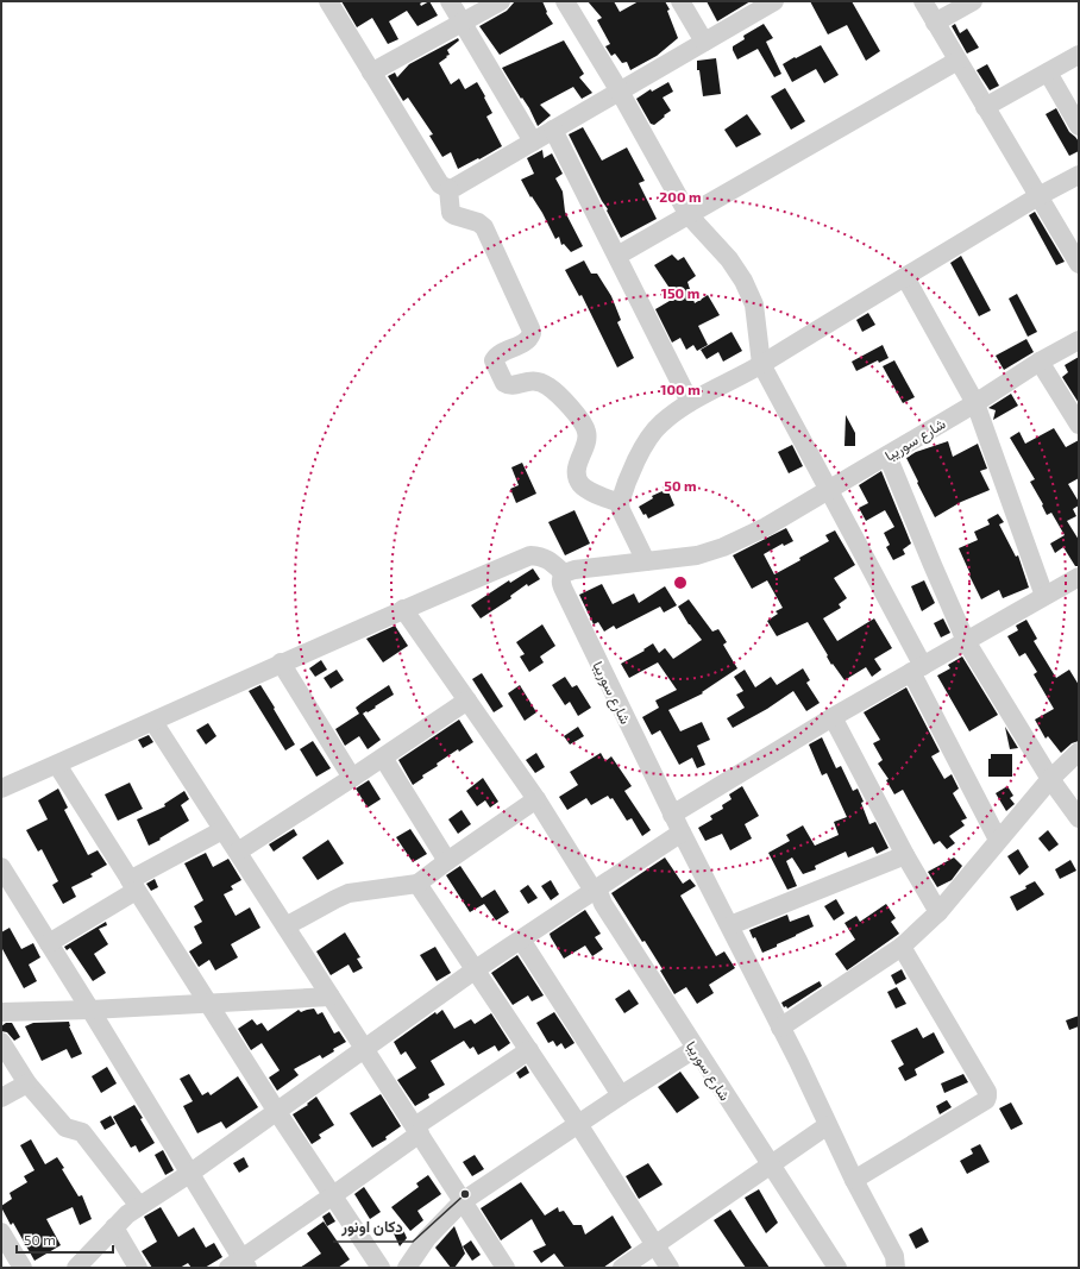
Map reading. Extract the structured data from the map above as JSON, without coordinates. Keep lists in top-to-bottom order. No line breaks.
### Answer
{"streets":{"street":["شارع سوريبا"]},"places":["دكان اونور"],"scale_bar":"50 m","rings":["200 m","150 m","100 m","50 m"]}
